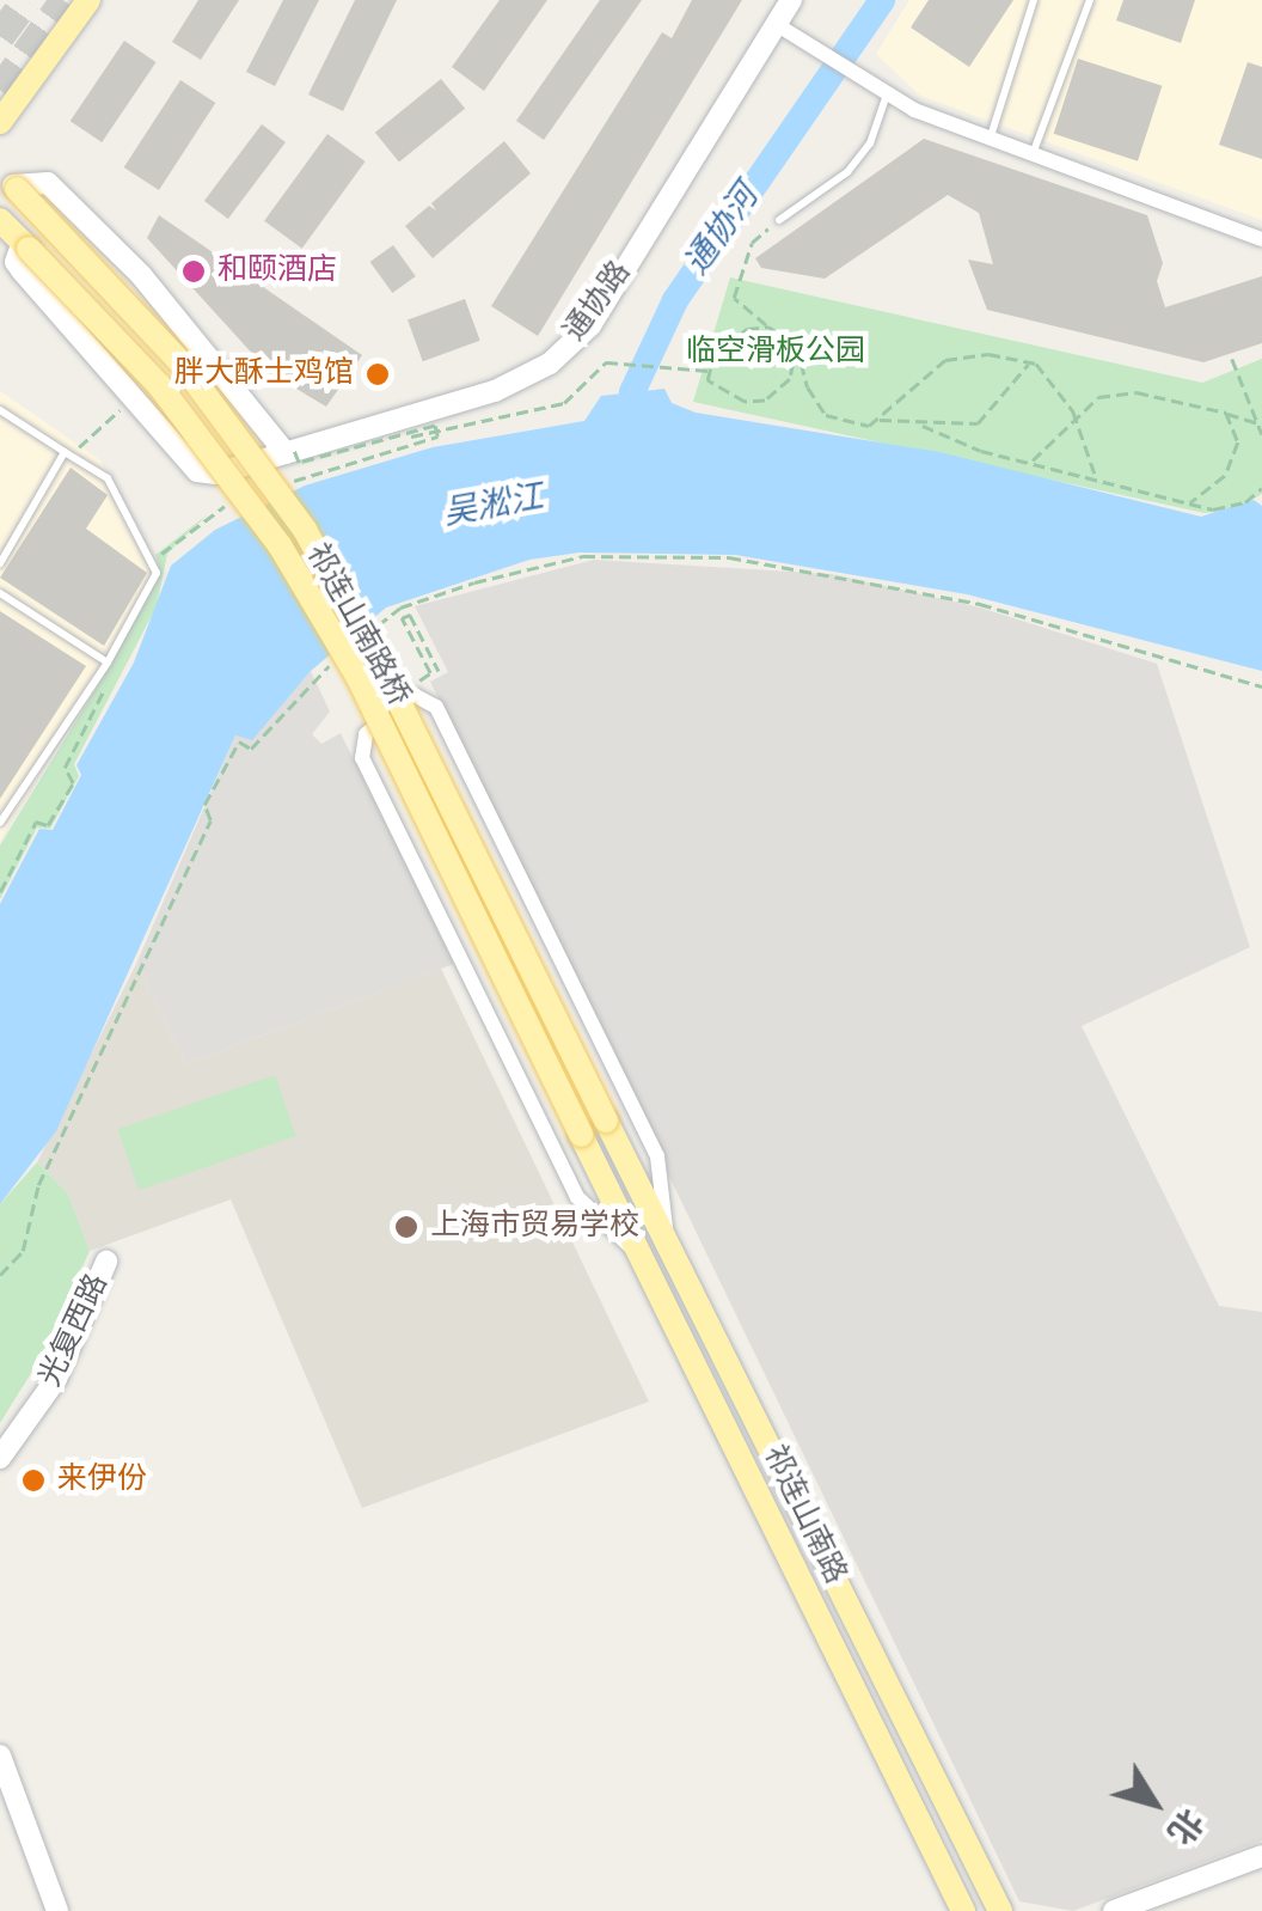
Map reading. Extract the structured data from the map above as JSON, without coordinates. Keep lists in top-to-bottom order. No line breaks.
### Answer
{"streets":{"main road":["祁连山南路桥","祁连山南路"],"street":["通协路","光复西路"]},"crossings":[["通协路","祁连山南路桥"],["祁连山南路桥","祁连山南路"]],"water":["通协河","吴淞江"],"parks":["临空滑板公园"],"places":["和颐酒店","胖大酥士鸡馆","上海市贸易学校","来伊份"],"north":"bottom right"}
